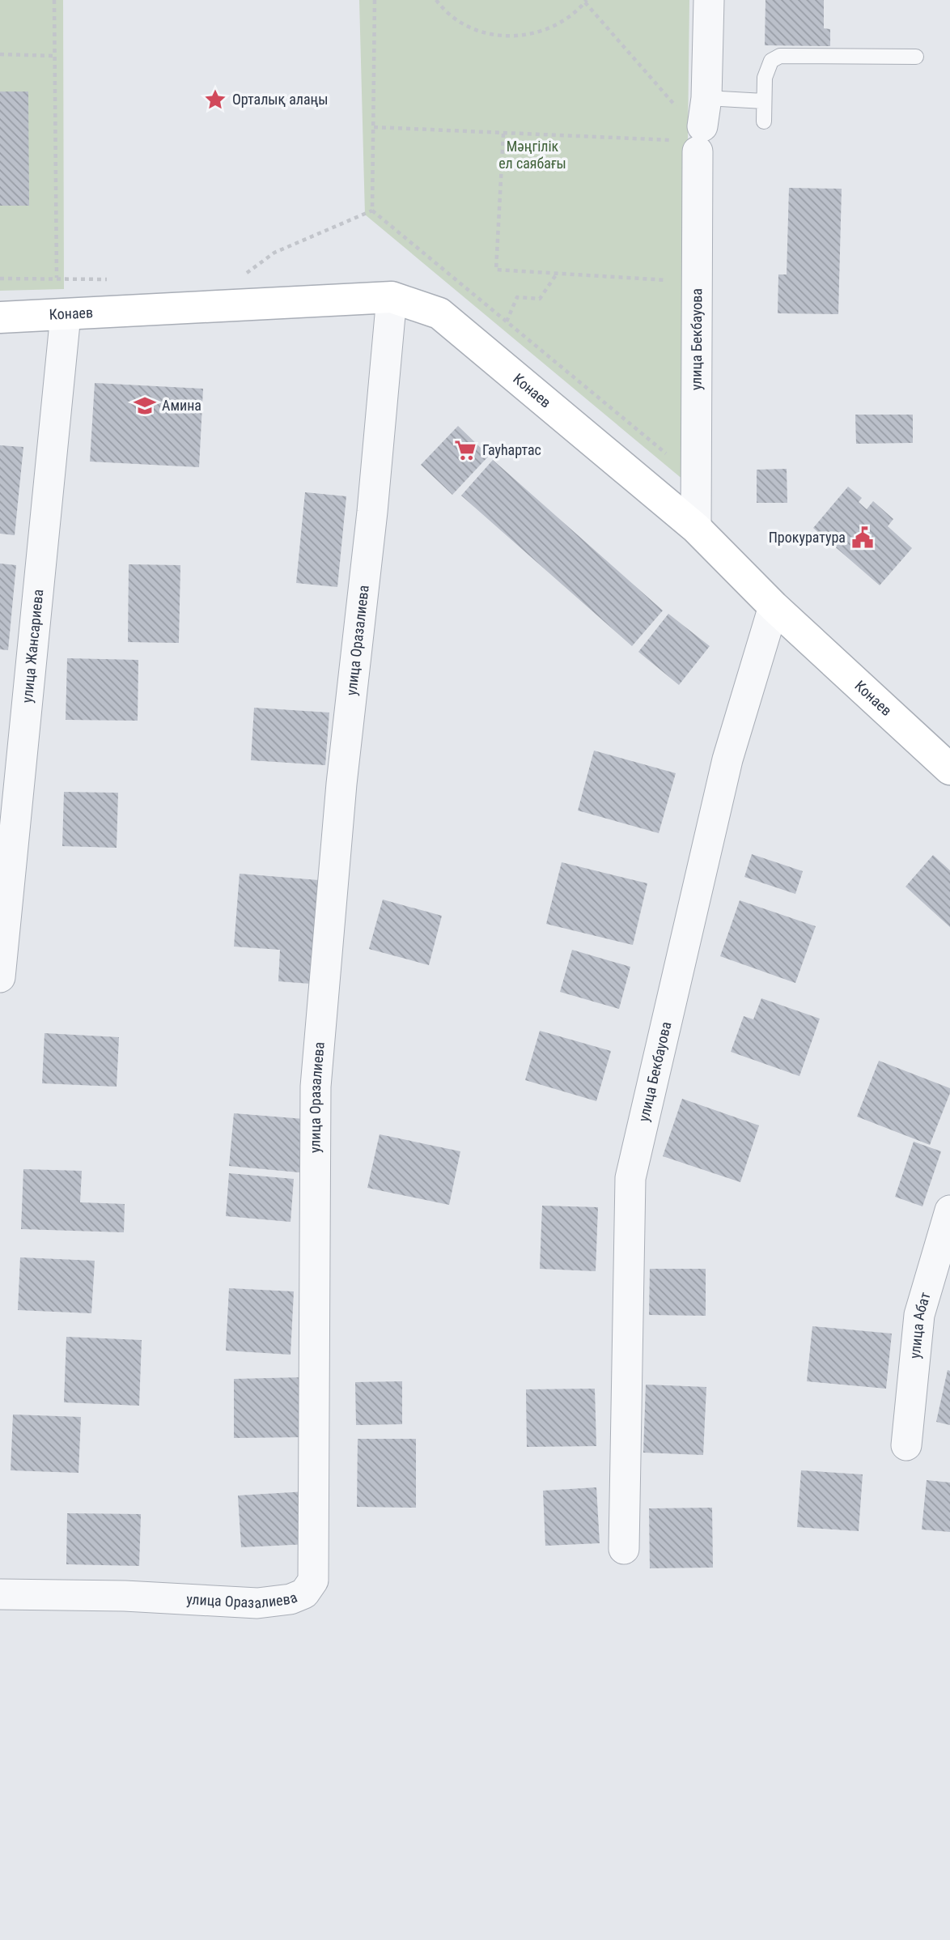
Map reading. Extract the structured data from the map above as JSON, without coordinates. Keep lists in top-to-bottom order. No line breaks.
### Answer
{"streets":{"main road":["Конаев"],"street":["улица Бекбауова","улица Оразалиева","улица Жансариева","улица Абат"]},"crossings":[["Конаев","улица Бекбауова"],["Конаев","улица Оразалиева"],["Конаев","улица Жансариева"]],"parks":["Мәңгілік ел саябағы"],"places":{"place":["Орталық алаңы"],"school or university":["Амина"],"supermarket":["Гауһартас"],"public building":["Прокуратура"]}}
